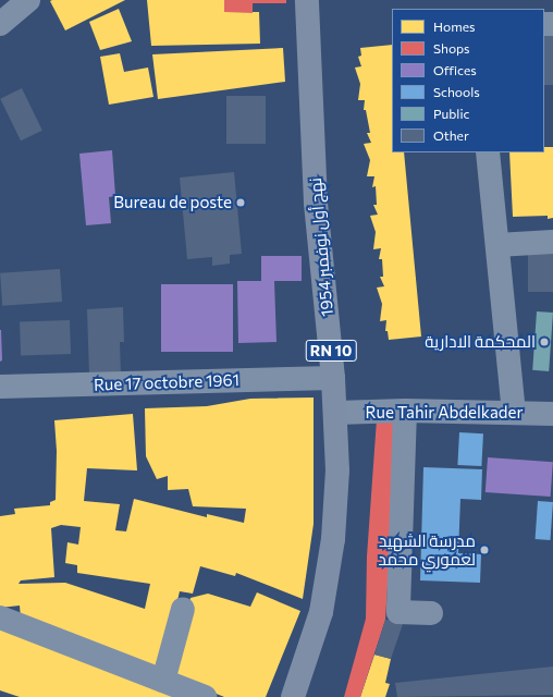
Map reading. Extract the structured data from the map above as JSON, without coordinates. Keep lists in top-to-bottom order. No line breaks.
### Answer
{"streets":{"main road":["نهج أول نوفمبر 1954","RN 10"],"street":["Rue 17 octobre 1961","Rue Tahir Abdelkader"]},"crossings":[["نهج أول نوفمبر 1954","Rue 17 octobre 1961"],["نهج أول نوفمبر 1954","Rue Tahir Abdelkader"]],"places":["Bureau de poste","المحكمة الادارية","مدرسة الشهيد لعموري محمد"],"legend":["Homes","Shops","Offices","Schools","Public","Other"]}
